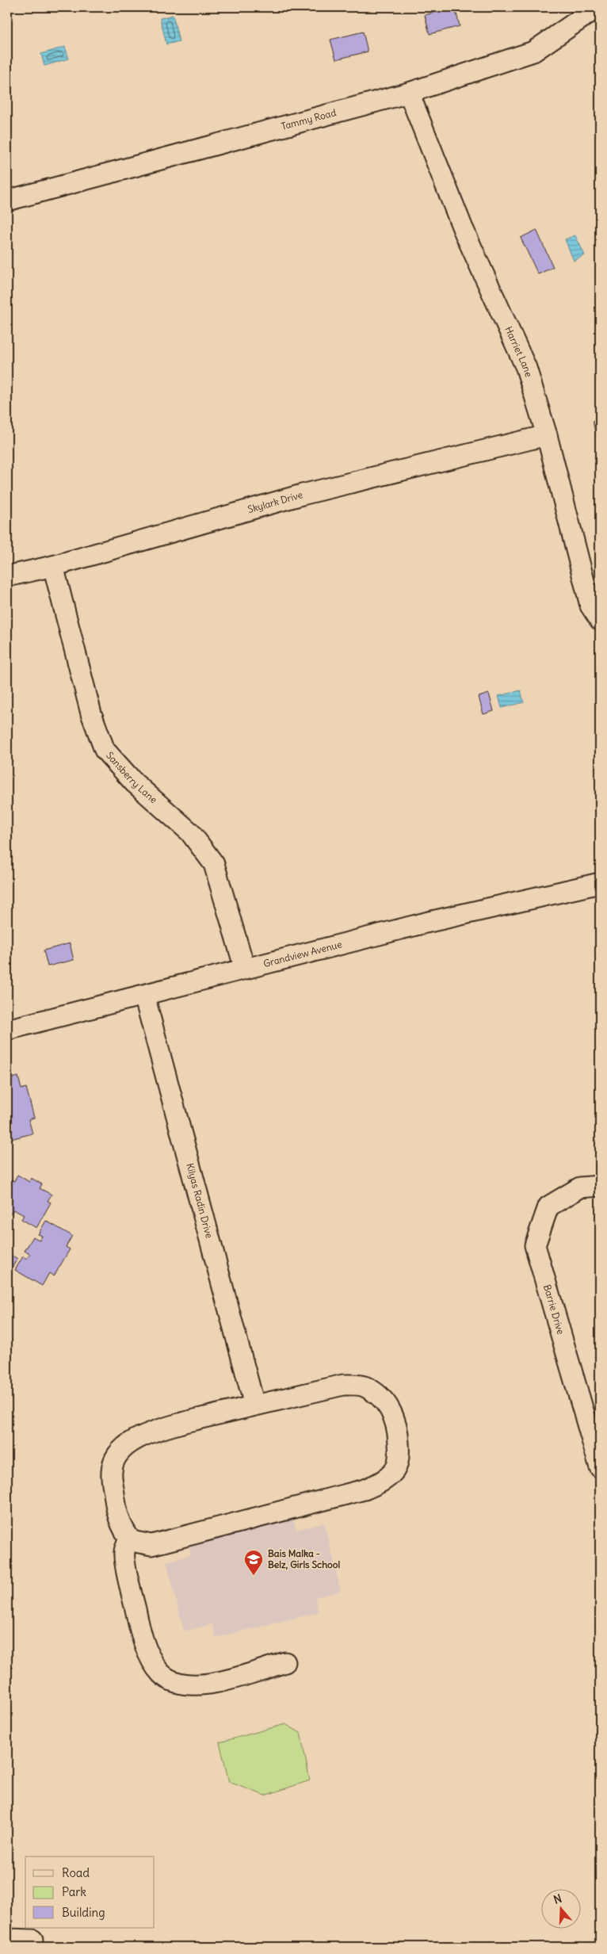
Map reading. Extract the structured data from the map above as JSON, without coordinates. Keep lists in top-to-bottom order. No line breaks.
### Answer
{"streets":{"street":["Tammy Road","Harriet Lane","Skylark Drive","Sansberry Lane","Grandview Avenue","Kilyas Radin Drive","Barrie Drive"]},"crossings":[["Tammy Road","Harriet Lane"],["Harriet Lane","Skylark Drive"],["Skylark Drive","Sansberry Lane"],["Sansberry Lane","Grandview Avenue"],["Grandview Avenue","Kilyas Radin Drive"]],"places":{"school or university":["Bais Malka - Belz, Girls School"]},"legend":["Road","Park","Building"],"north":"top"}
